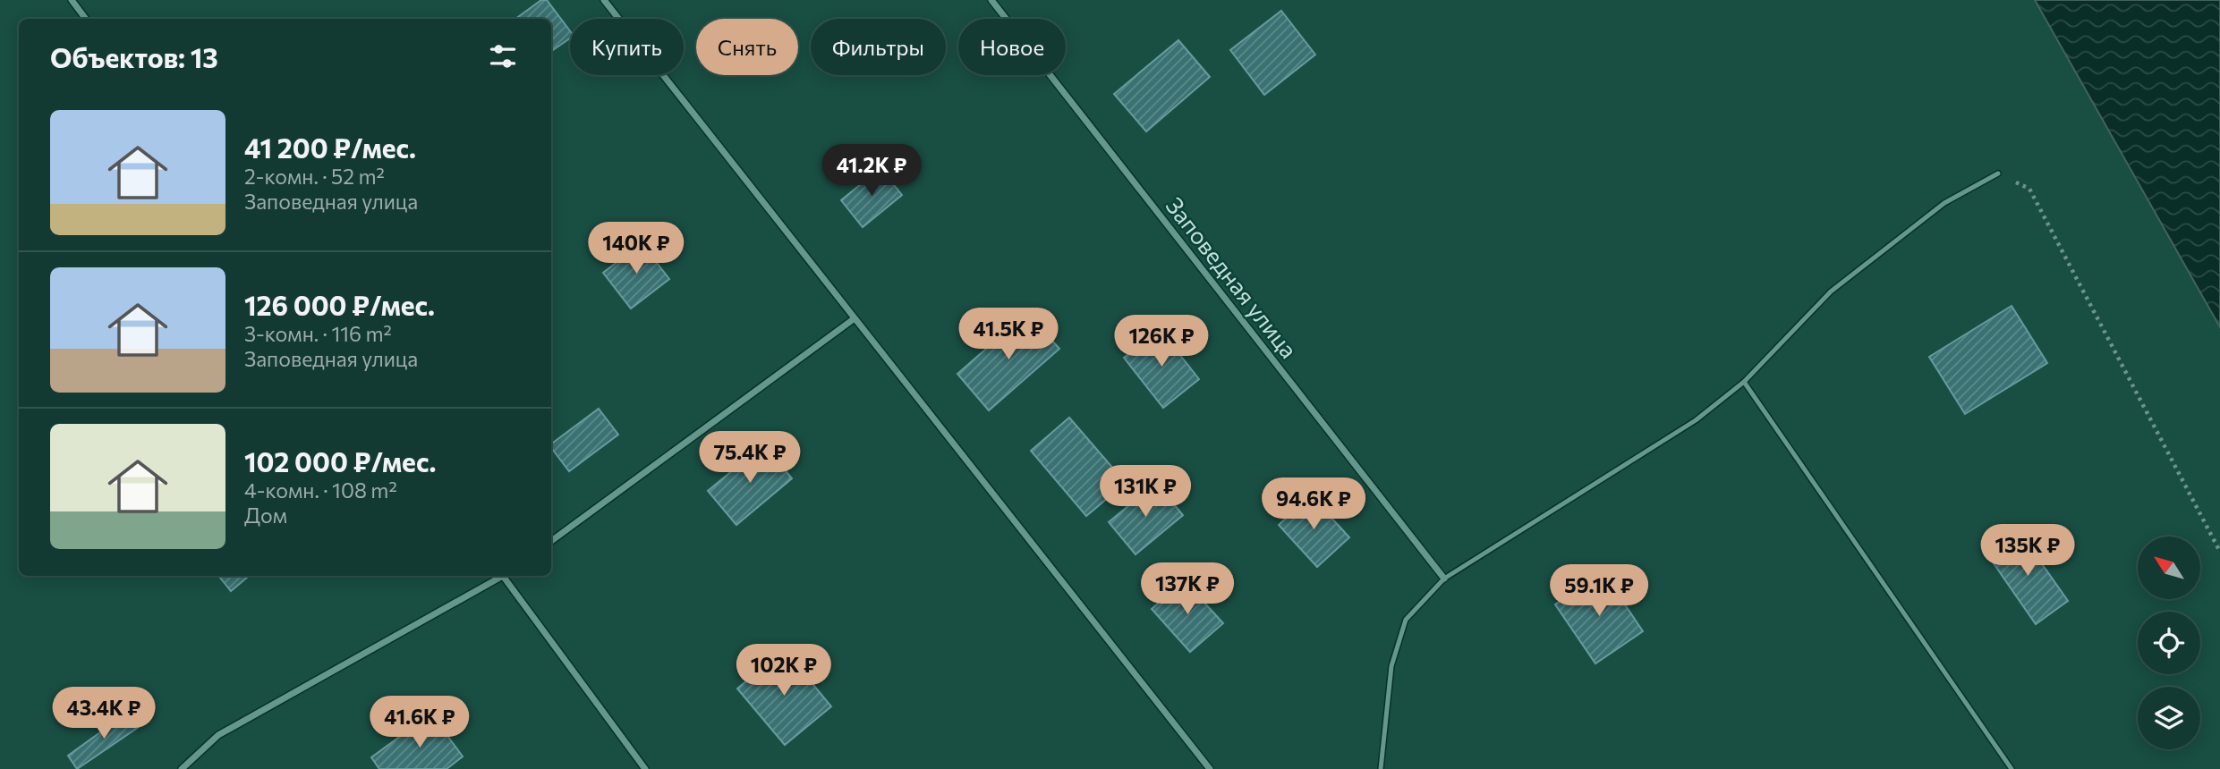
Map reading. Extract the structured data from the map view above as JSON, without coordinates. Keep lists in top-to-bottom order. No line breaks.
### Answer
{"streets":{"street":["Заповедная улица"]},"north":"top left","page":{"chip":["Купить","Снять","Фильтры","Новое"],"heading":"Объектов: 13","list":[{"name":"41 200 ₽/мес.","note":"2-комн. · 52 m² · Заповедная улица"},{"name":"126 000 ₽/мес.","note":"3-комн. · 116 m² · Заповедная улица"},{"name":"102 000 ₽/мес.","note":"4-комн. · 108 m² · Дом"}],"price":["41.2K ₽","140K ₽","41.5K ₽","126K ₽","75.4K ₽","131K ₽","94.6K ₽","135K ₽","137K ₽","59.1K ₽","102K ₽","43.4K ₽","41.6K ₽"]}}
